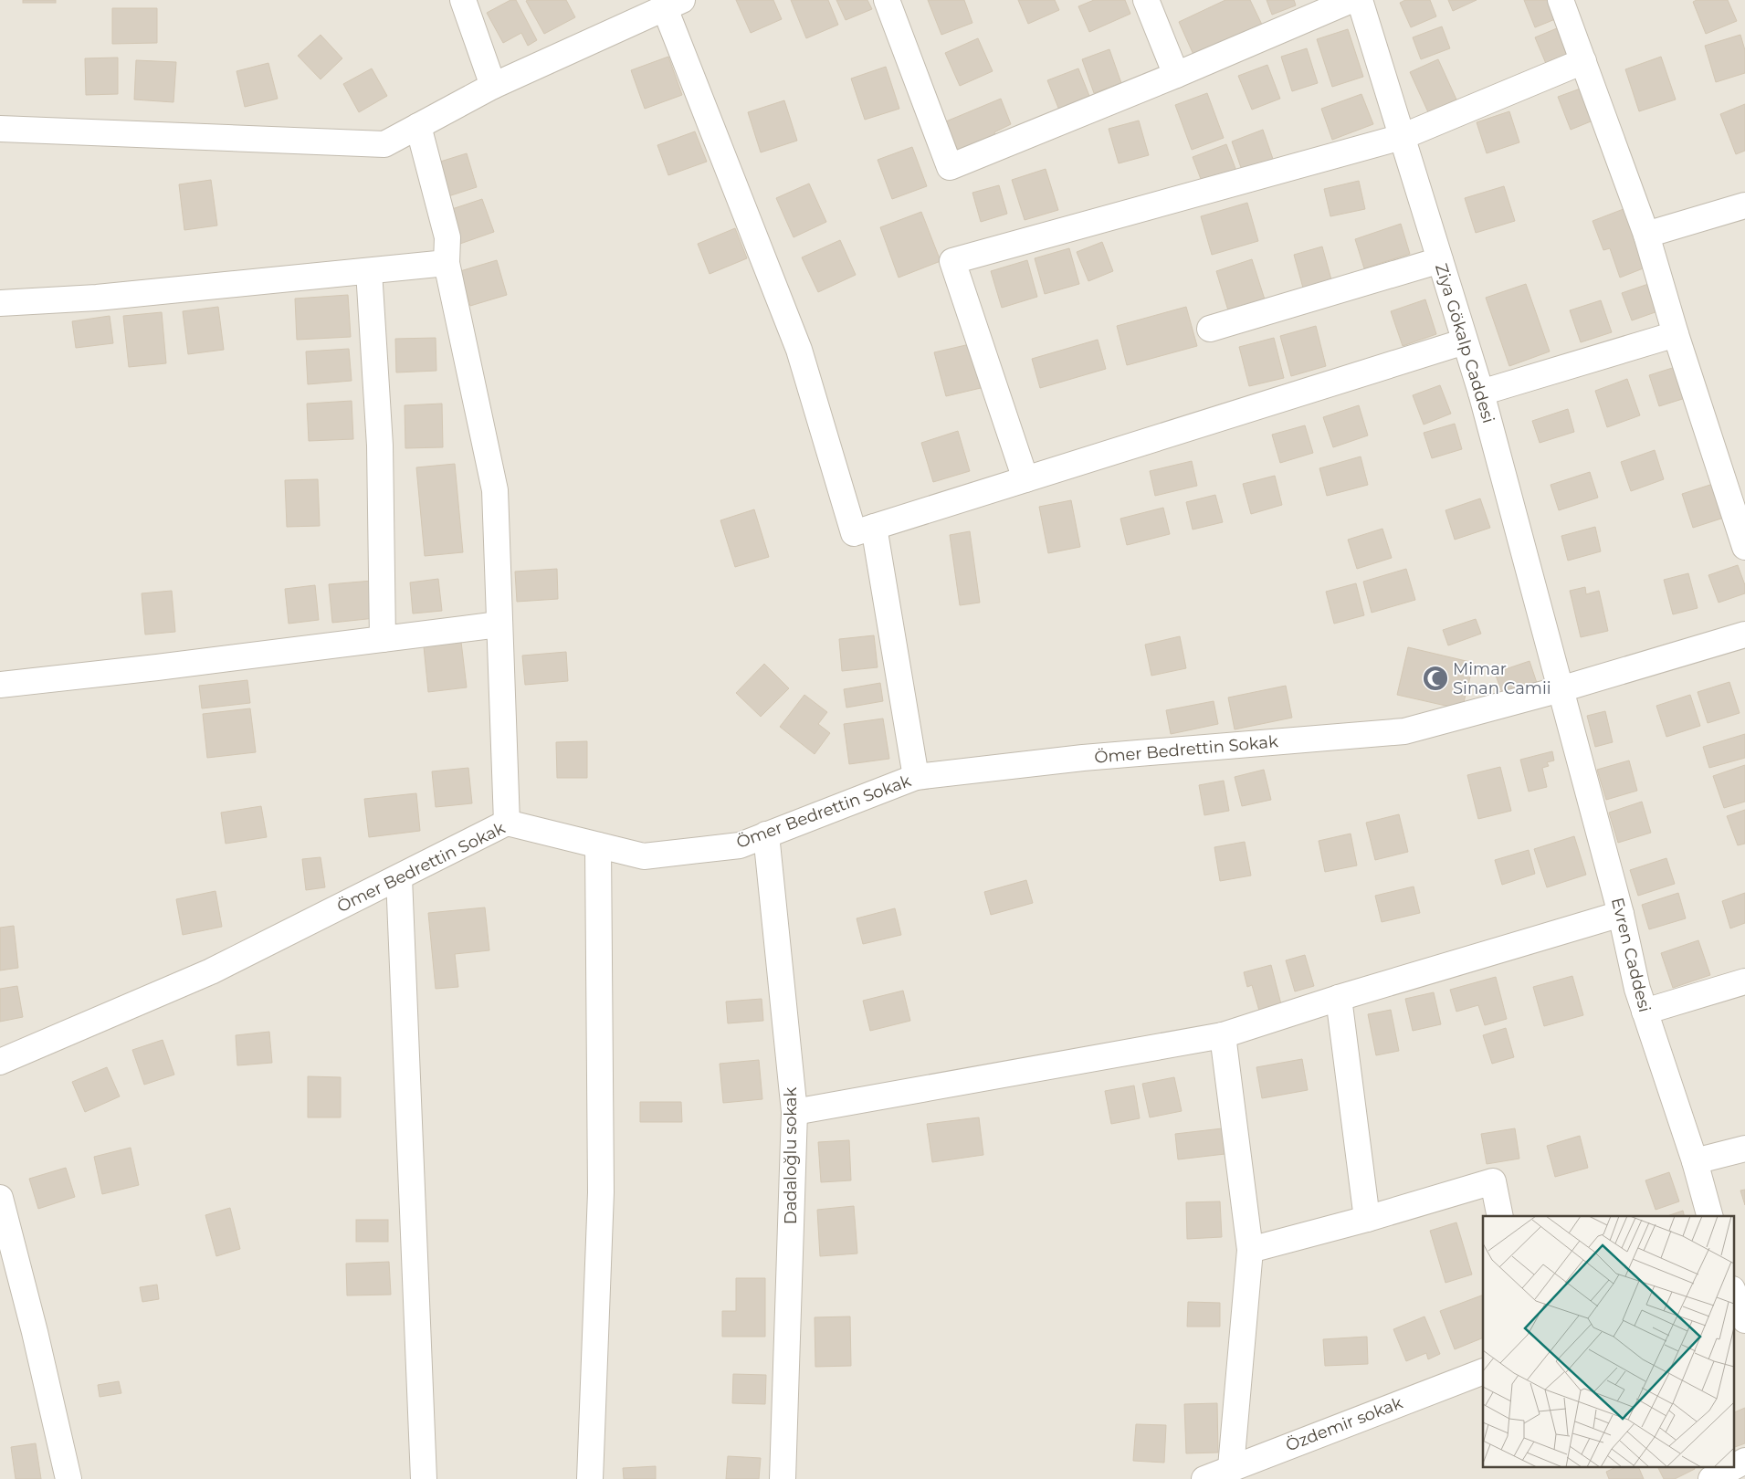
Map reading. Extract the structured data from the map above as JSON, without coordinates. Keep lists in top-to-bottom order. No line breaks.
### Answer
{"streets":{"street":["Ziya Gökalp Caddesi","Ömer Bedrettin Sokak","Evren Caddesi","Dadaloğlu sokak","Özdemir sokak"]},"crossings":[["Ziya Gökalp Caddesi","Ömer Bedrettin Sokak"],["Ziya Gökalp Caddesi","Evren Caddesi"],["Ömer Bedrettin Sokak","Evren Caddesi"],["Ömer Bedrettin Sokak","Dadaloğlu sokak"]],"places":{"mosque":["Mimar Sinan Camii"]}}
